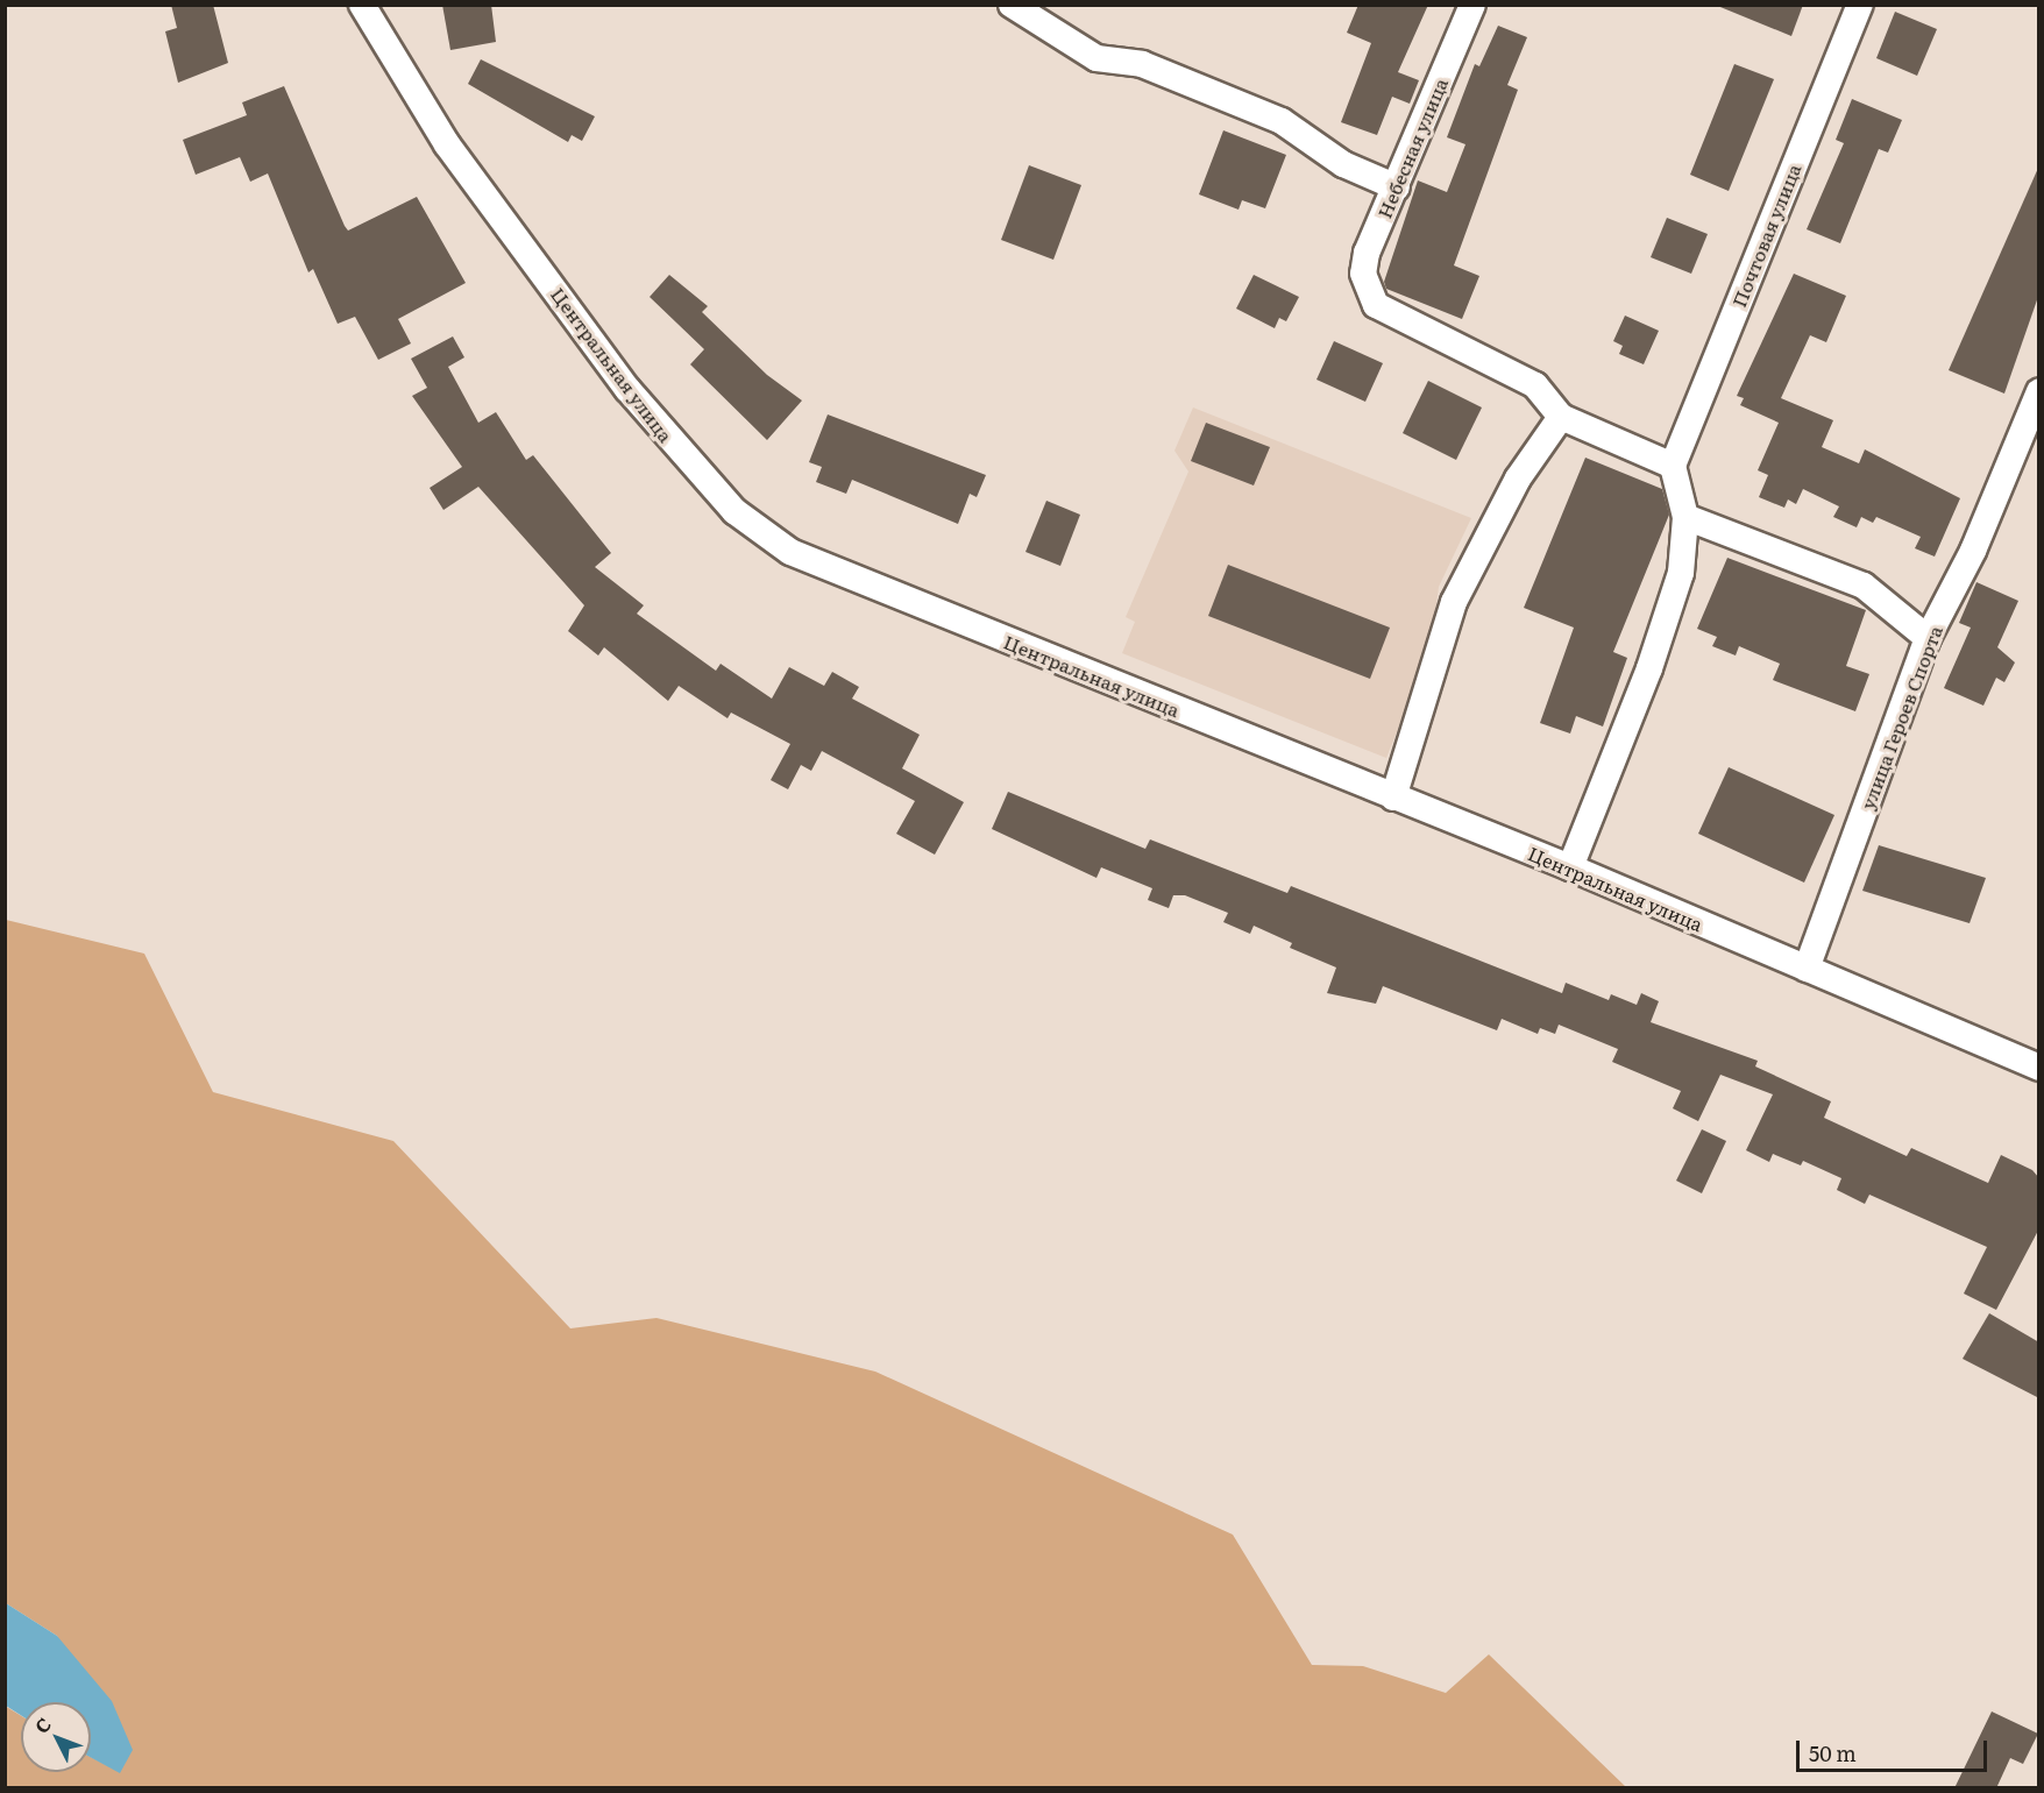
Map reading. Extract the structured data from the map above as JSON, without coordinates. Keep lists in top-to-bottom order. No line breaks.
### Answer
{"streets":{"street":["Небесная улица","Почтовая улица","Центральная улица","улица Героев Спорта"]},"crossings":[["Центральная улица","улица Героев Спорта"]],"scale_bar":"50 m","north":"top left"}
